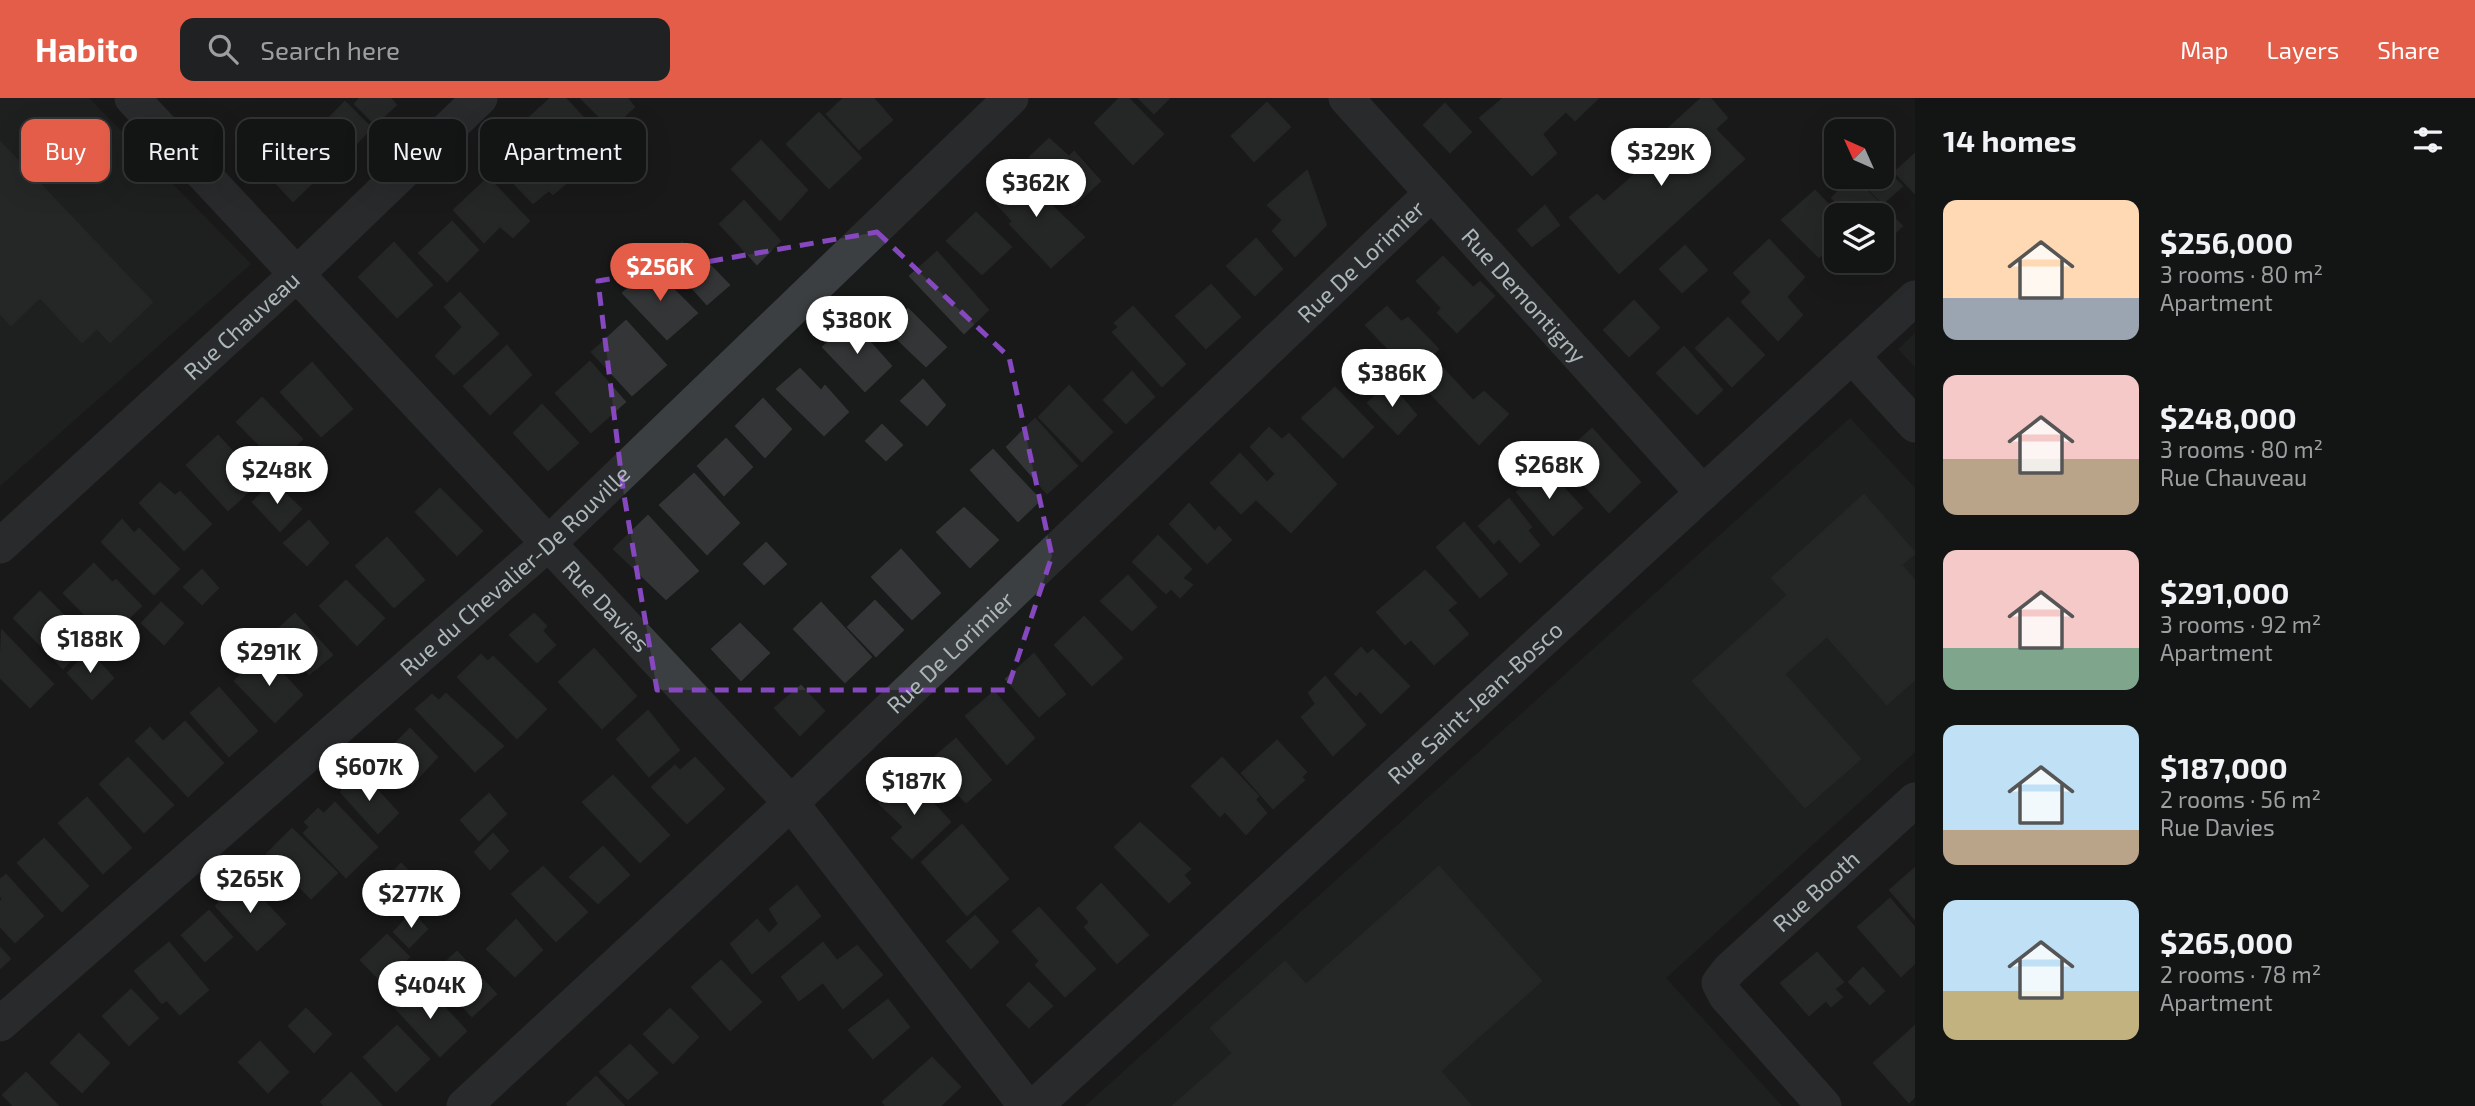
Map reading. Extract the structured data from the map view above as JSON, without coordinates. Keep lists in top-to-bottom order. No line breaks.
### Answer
{"streets":{"street":["Rue De Lorimier","Rue Demontigny","Rue Chauveau","Rue du Chevalier-De Rouville","Rue Davies","Rue Saint-Jean-Bosco","Rue Booth"]},"crossings":[["Rue De Lorimier","Rue Demontigny"],["Rue De Lorimier","Rue Davies"],["Rue Demontigny","Rue Saint-Jean-Bosco"],["Rue Chauveau","Rue Davies"],["Rue du Chevalier-De Rouville","Rue Davies"]],"north":"top left","page":{"header":"Habito","search":"Search here","nav":["Map","Layers","Share"],"heading":"14 homes","chip":["Buy","Rent","Filters","New","Apartment"],"price":["$329K","$362K","$256K","$380K","$386K","$268K","$248K","$188K","$291K","$607K","$187K","$265K","$277K","$404K"],"list":[{"name":"$256,000","note":"3 rooms · 80 m² · Apartment"},{"name":"$248,000","note":"3 rooms · 80 m² · Rue Chauveau"},{"name":"$291,000","note":"3 rooms · 92 m² · Apartment"},{"name":"$187,000","note":"2 rooms · 56 m² · Rue Davies"},{"name":"$265,000","note":"2 rooms · 78 m² · Apartment"}]}}
